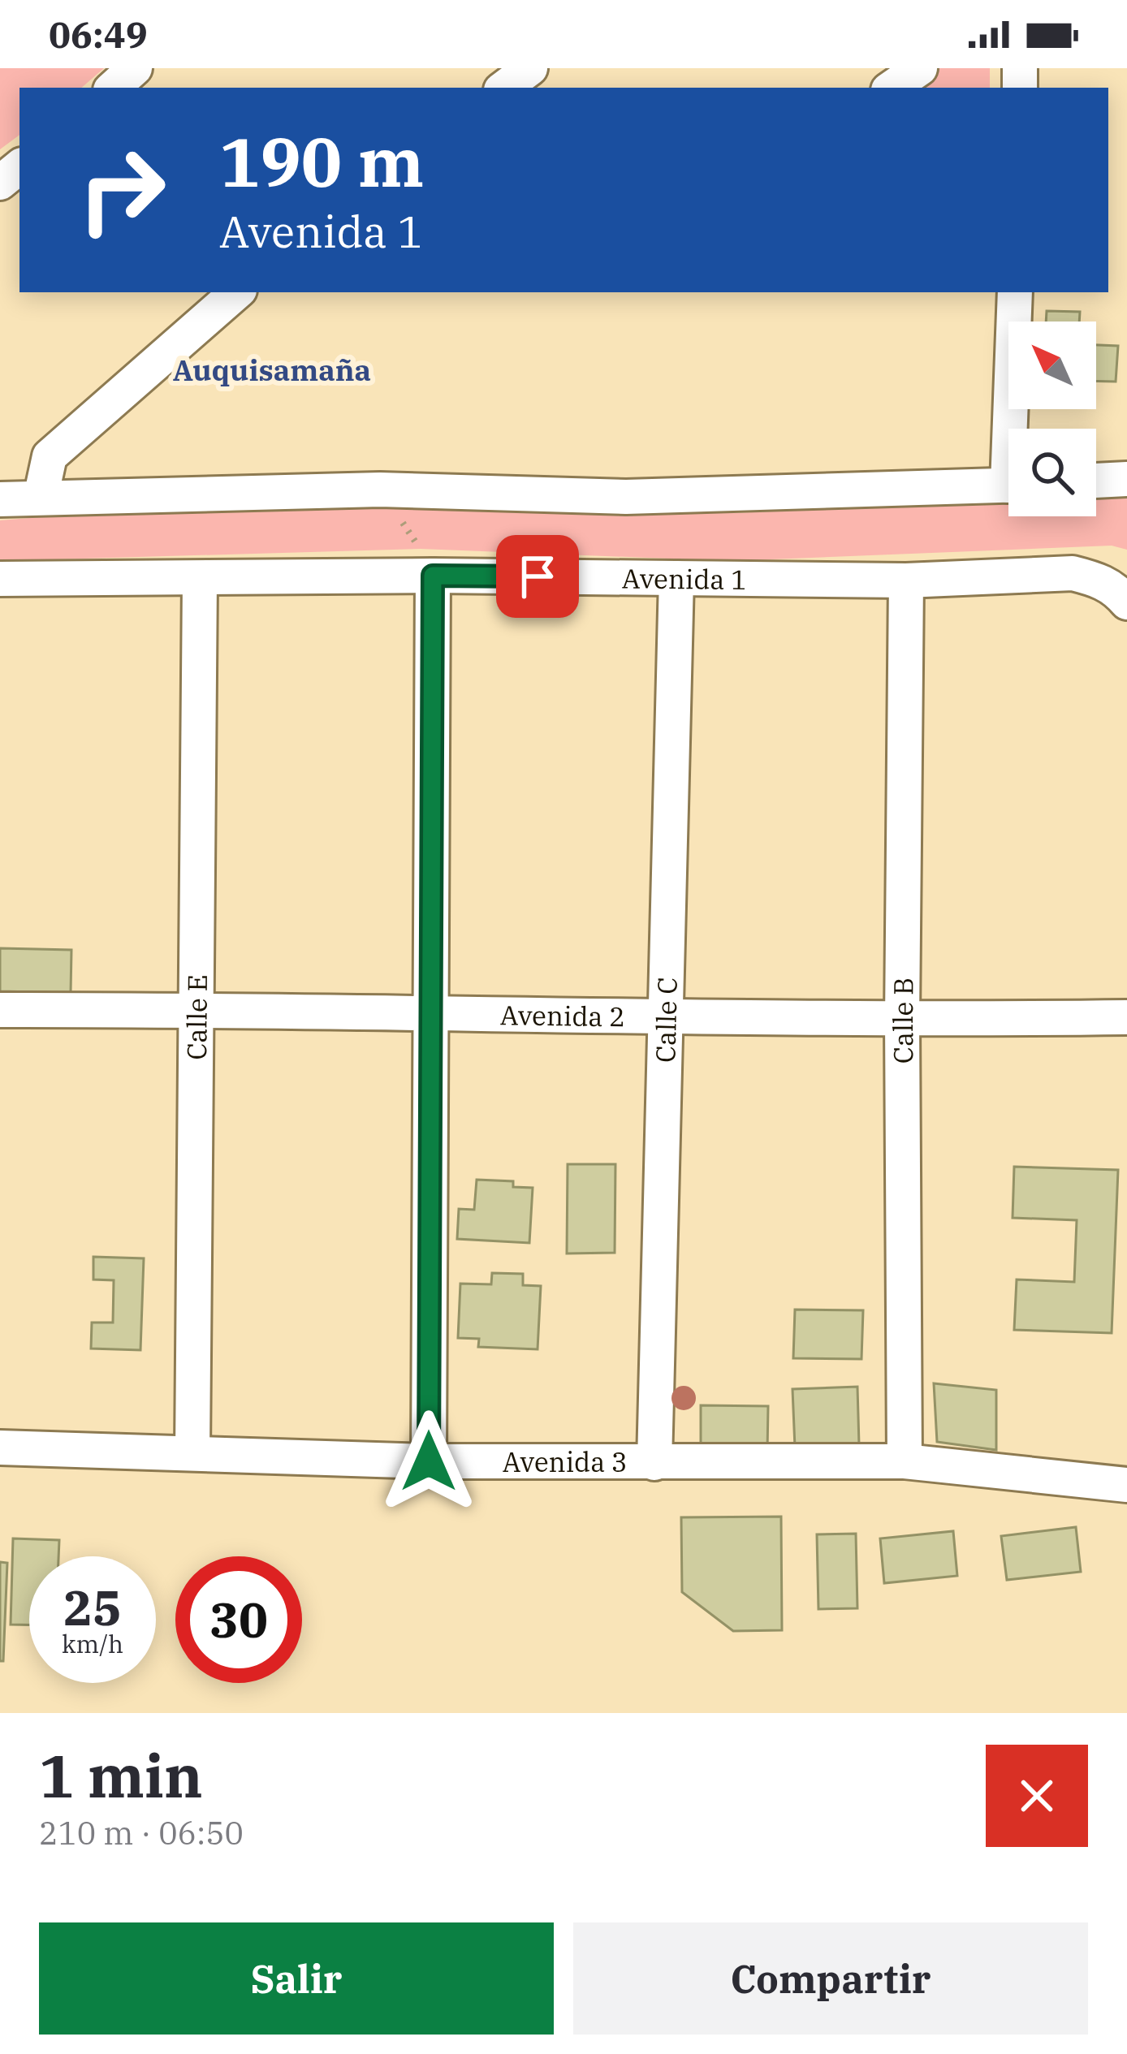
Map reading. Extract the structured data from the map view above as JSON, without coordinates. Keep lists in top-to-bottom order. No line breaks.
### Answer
{"streets":{"street":["Avenida 1","Avenida 2","Calle E","Calle C","Calle B","Avenida 3"]},"crossings":[["Avenida 1","Calle E"],["Avenida 1","Calle C"],["Avenida 1","Calle B"],["Avenida 2","Calle E"],["Avenida 2","Calle C"],["Avenida 2","Calle B"],["Calle E","Avenida 3"],["Calle C","Avenida 3"],["Calle B","Avenida 3"]],"districts":["Auquisamaña"],"north":"top left","page":{"status":"06:49","turn":["190 m","Avenida 1"],"speed":"25 km/h","limit":"30","heading":["1 min","210 m · 06:50"],"buttons":["Salir","Compartir"]}}
